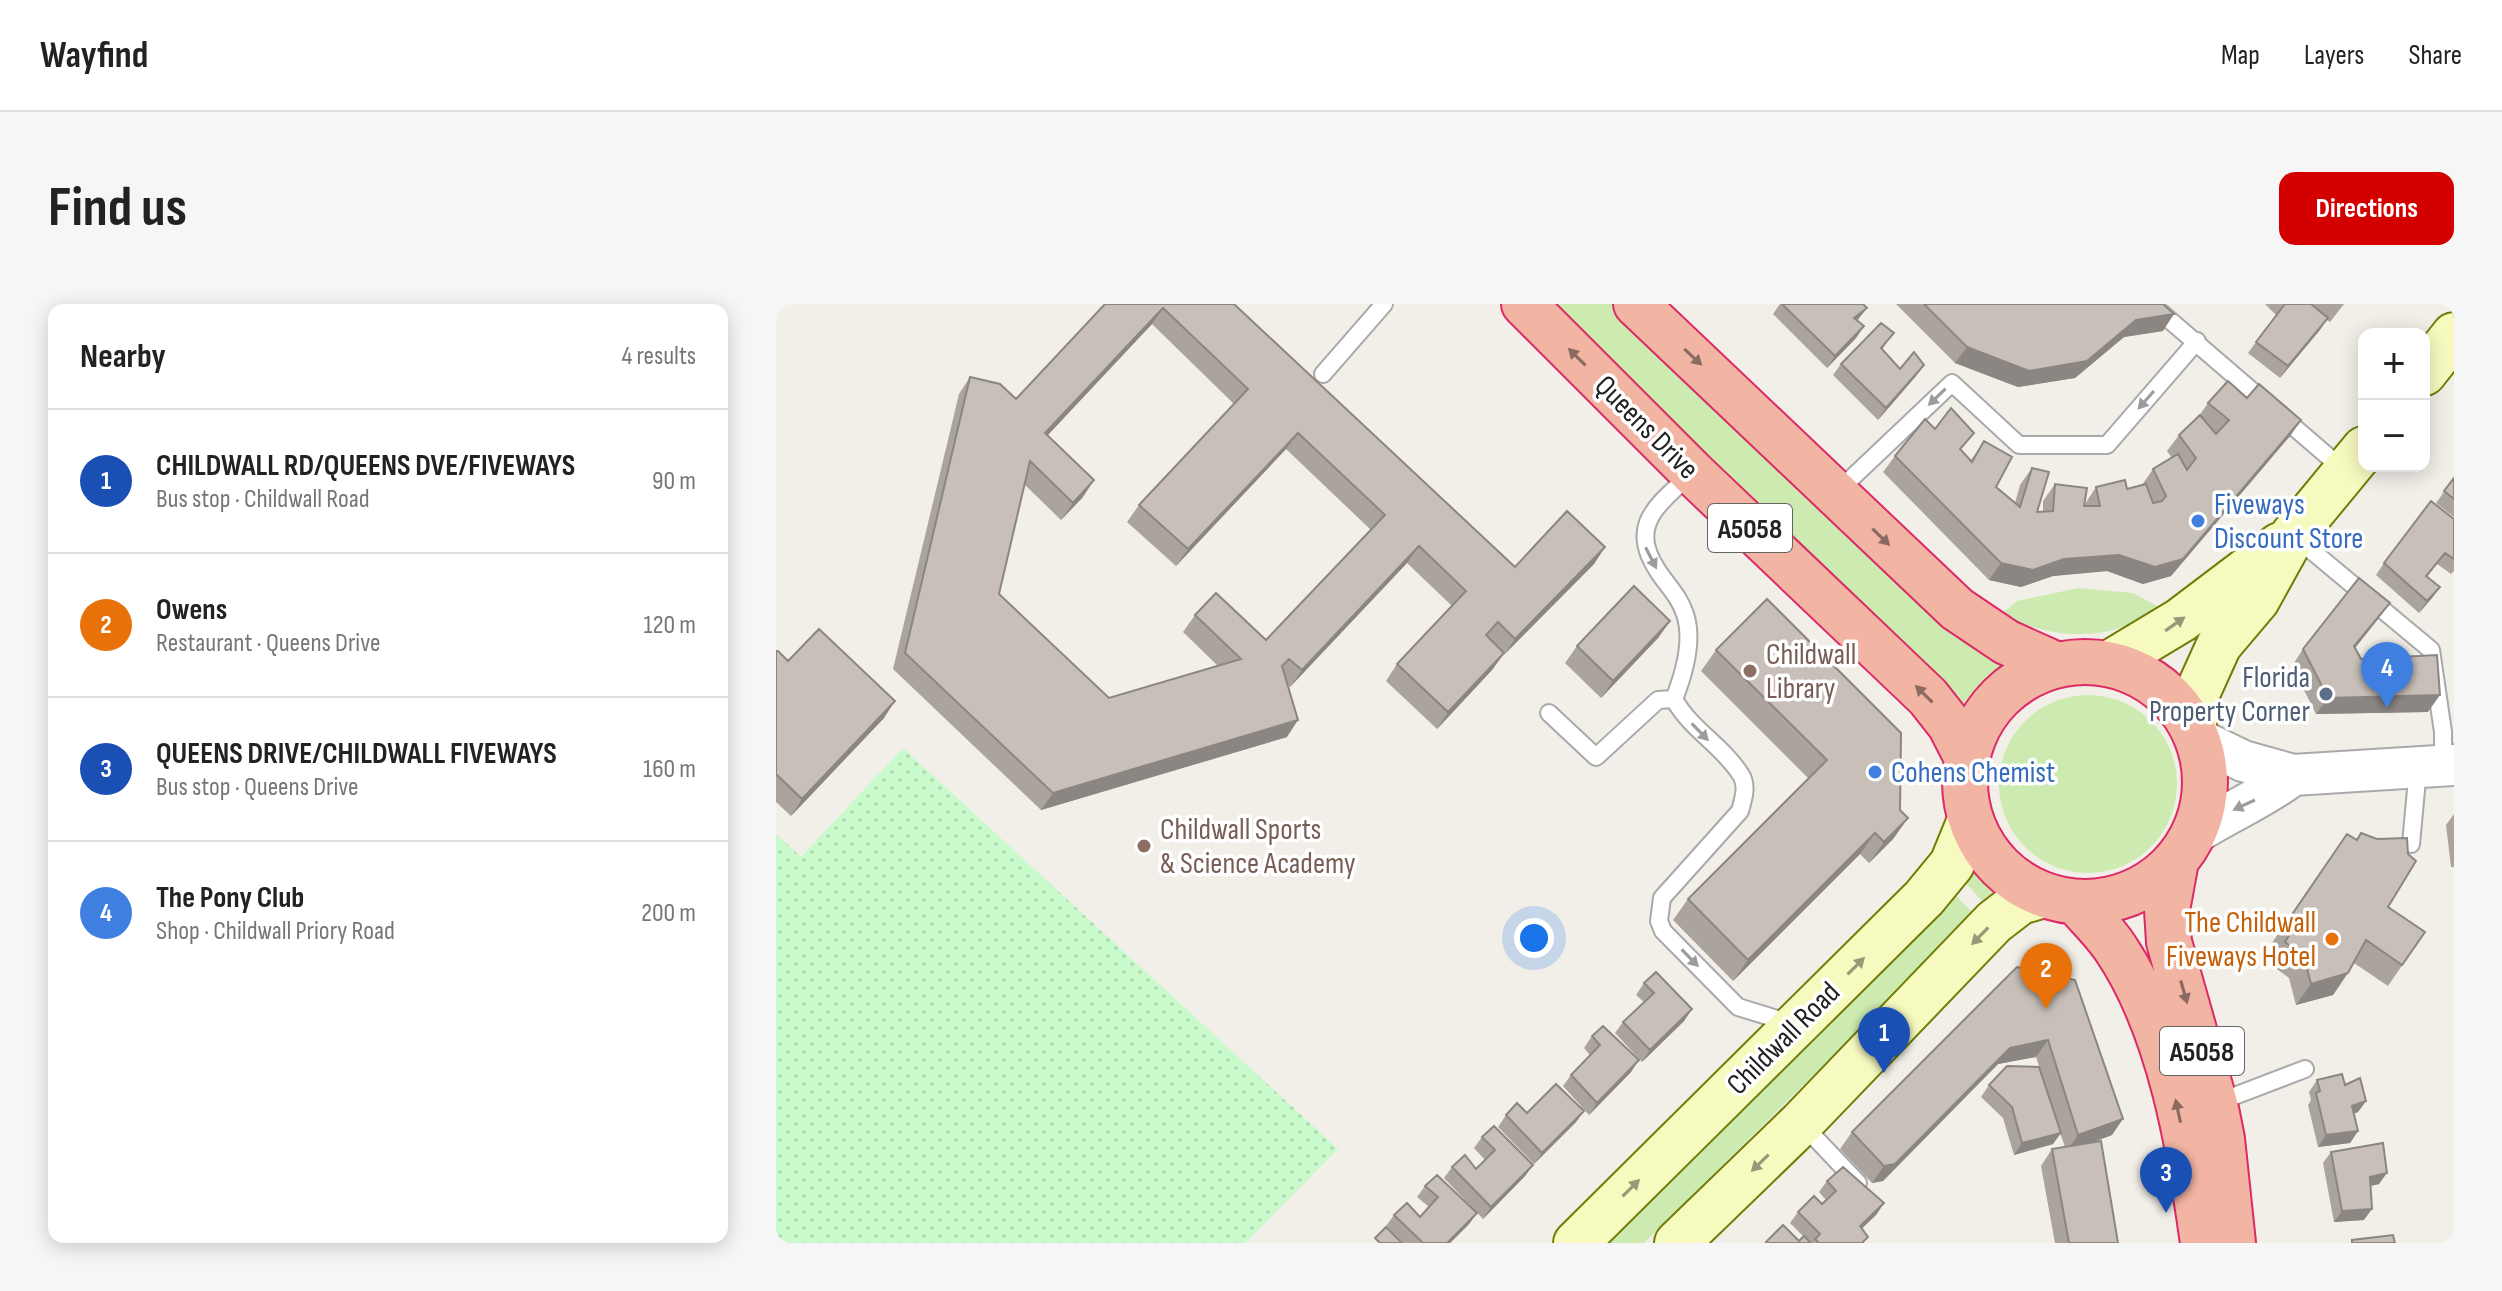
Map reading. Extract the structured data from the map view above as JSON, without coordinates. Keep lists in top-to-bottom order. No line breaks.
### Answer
{"streets":{"highway":["Queens Drive","A5058"],"main road":["Childwall Road"]},"crossings":[["Queens Drive","A5058"],["Queens Drive","Childwall Road"],["A5058","Childwall Road"]],"places":["Fiveways Discount Store","Childwall Library","Florida Property Corner","Cohens Chemist","Childwall Sports & Science Academy","The Childwall Fiveways Hotel"],"page":{"header":"Wayfind","nav":["Map","Layers","Share"],"buttons":"Directions","title":"Find us","heading":["Nearby","4 results"],"map_buttons":["+","−"],"list":[{"mark":"1","name":"CHILDWALL RD/QUEENS DVE/FIVEWAYS","note":"Bus stop · Childwall Road","value":"90 m"},{"mark":"2","name":"Owens","note":"Restaurant · Queens Drive","value":"120 m"},{"mark":"3","name":"QUEENS DRIVE/CHILDWALL FIVEWAYS","note":"Bus stop · Queens Drive","value":"160 m"},{"mark":"4","name":"The Pony Club","note":"Shop · Childwall Priory Road","value":"200 m"}],"pins":["4","2","1","3"]}}
